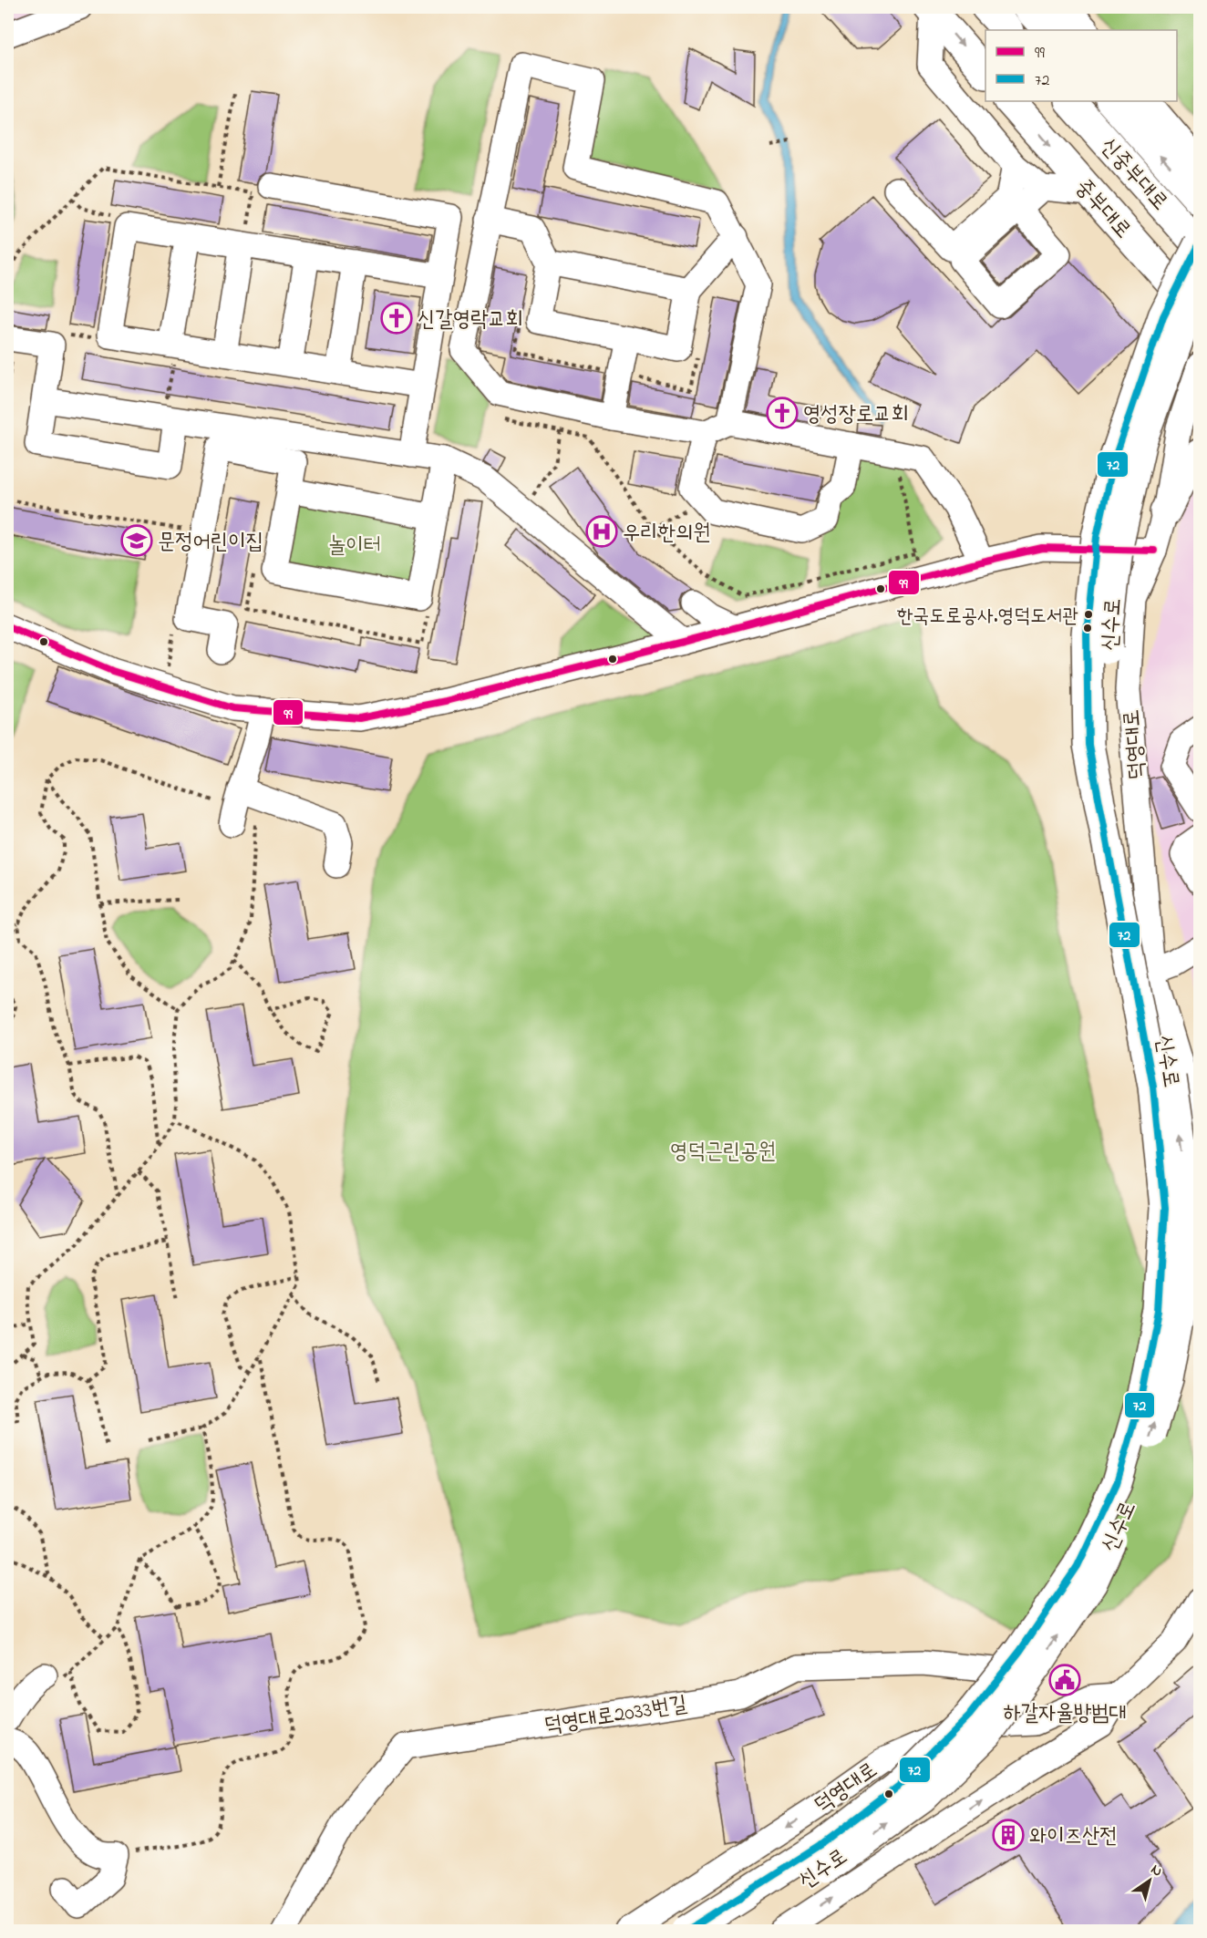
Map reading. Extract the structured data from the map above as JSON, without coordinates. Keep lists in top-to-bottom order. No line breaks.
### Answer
{"streets":{"main road":["신중부대로","중부대로","신수로"],"street":["덕영대로","덕영대로2033번길"]},"one_way":["중부대로"],"parks":["놀이터","영덕근린공원"],"places":{"church":["신갈영락교회","영성장로교회"],"hospital":["우리한의원"],"school or university":["문정어린이집"],"other":["한국도로공사.영덕도서관"],"public building":["하갈자율방범대"],"building":["와이즈산전"]},"lines":["transit line 72","transit line 99"],"legend":["99","72"],"north":"top right"}
